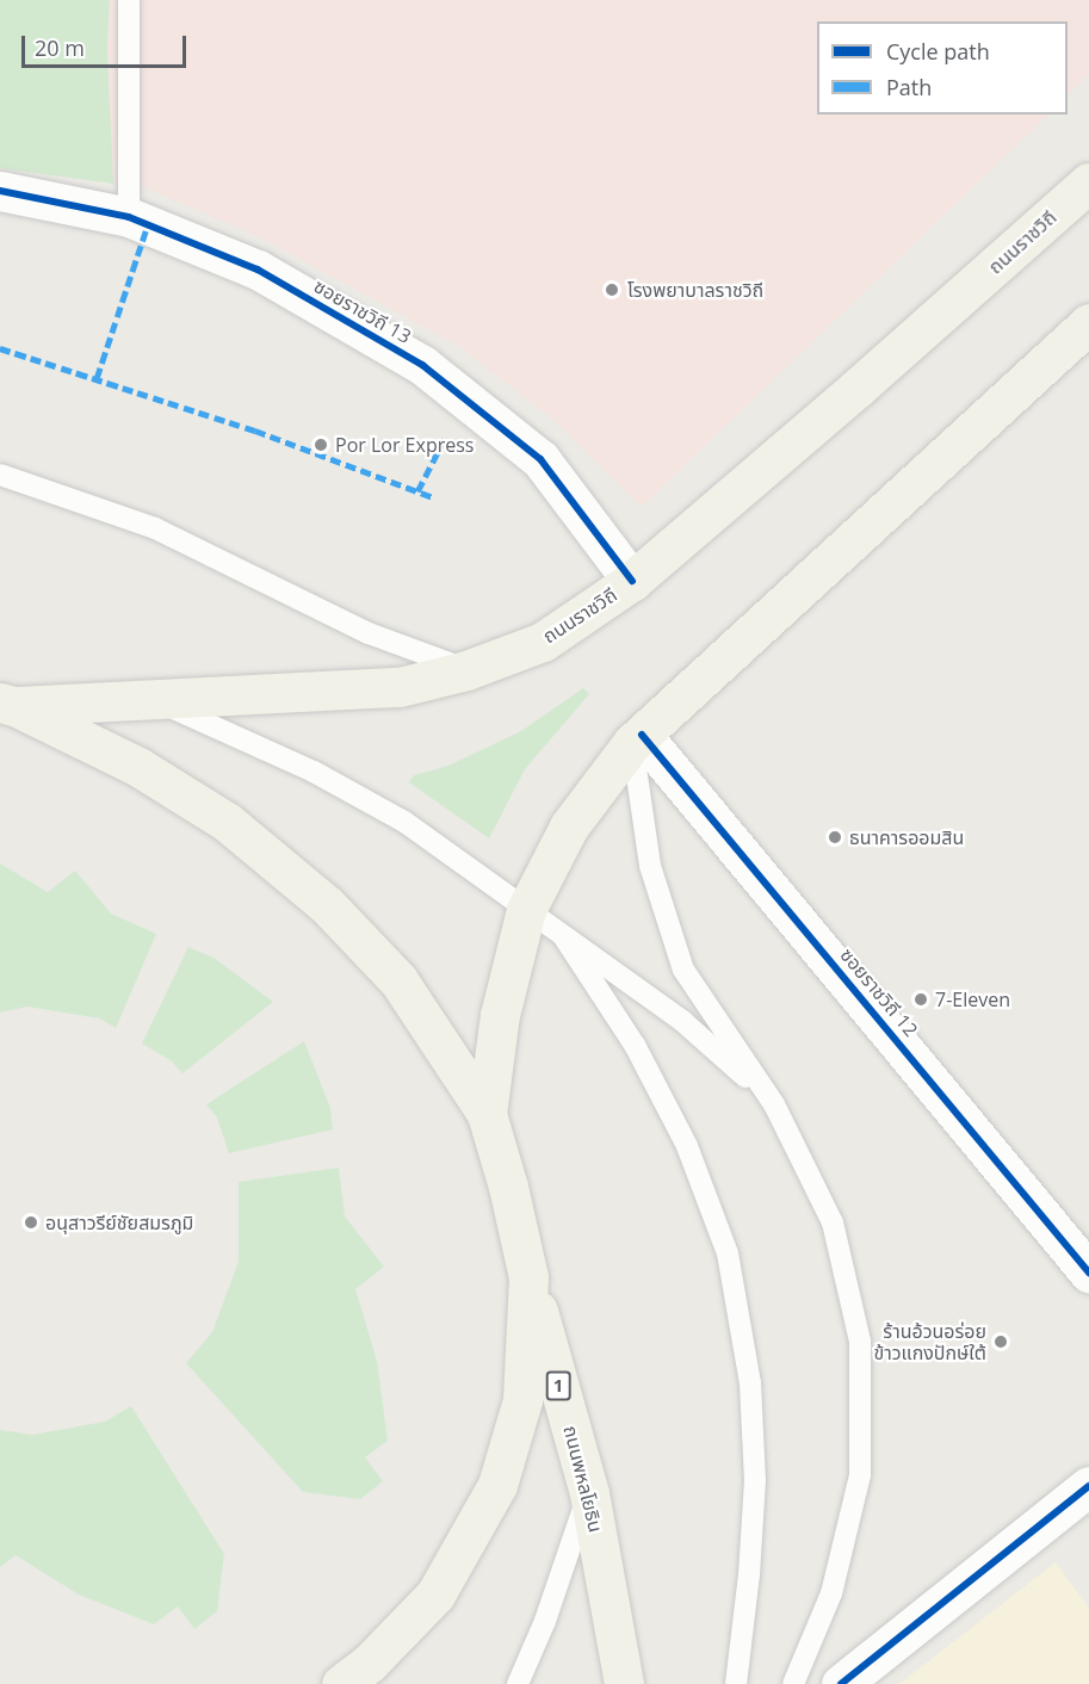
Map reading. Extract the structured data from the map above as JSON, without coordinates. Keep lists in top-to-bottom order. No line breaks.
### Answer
{"streets":{"main road":["ถนนราชวิถี","1","ถนนพหลโยธิน"],"street":["ซอยราชวิถี 13","ซอยราชวิถี 12"]},"crossings":[["ถนนราชวิถี","ซอยราชวิถี 13"]],"places":["โรงพยาบาลราชวิถี","Por Lor Express","ธนาคารออมสิน","7-Eleven","อนุสาวรีย์ชัยสมรภูมิ","ร้านอ้วนอร่อย ข้าวแกงปักษ์ใต้"],"legend":["Cycle path","Path"],"scale_bar":"20 m"}
